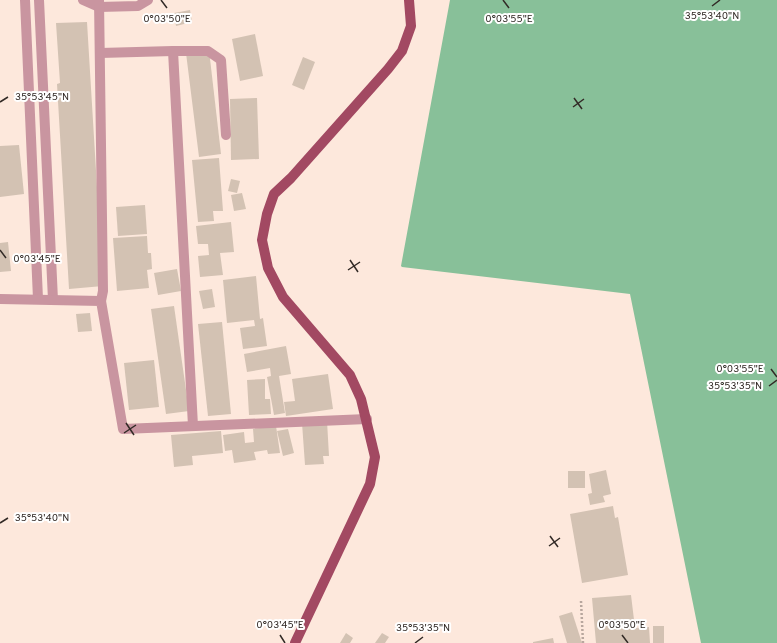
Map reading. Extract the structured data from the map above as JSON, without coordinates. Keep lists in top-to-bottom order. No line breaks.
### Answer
{"coordinates":["35°53'40\"N","0°03'50\"E","0°03'55\"E","35°53'45\"N","0°03'45\"E","35°53'35\"N"]}
